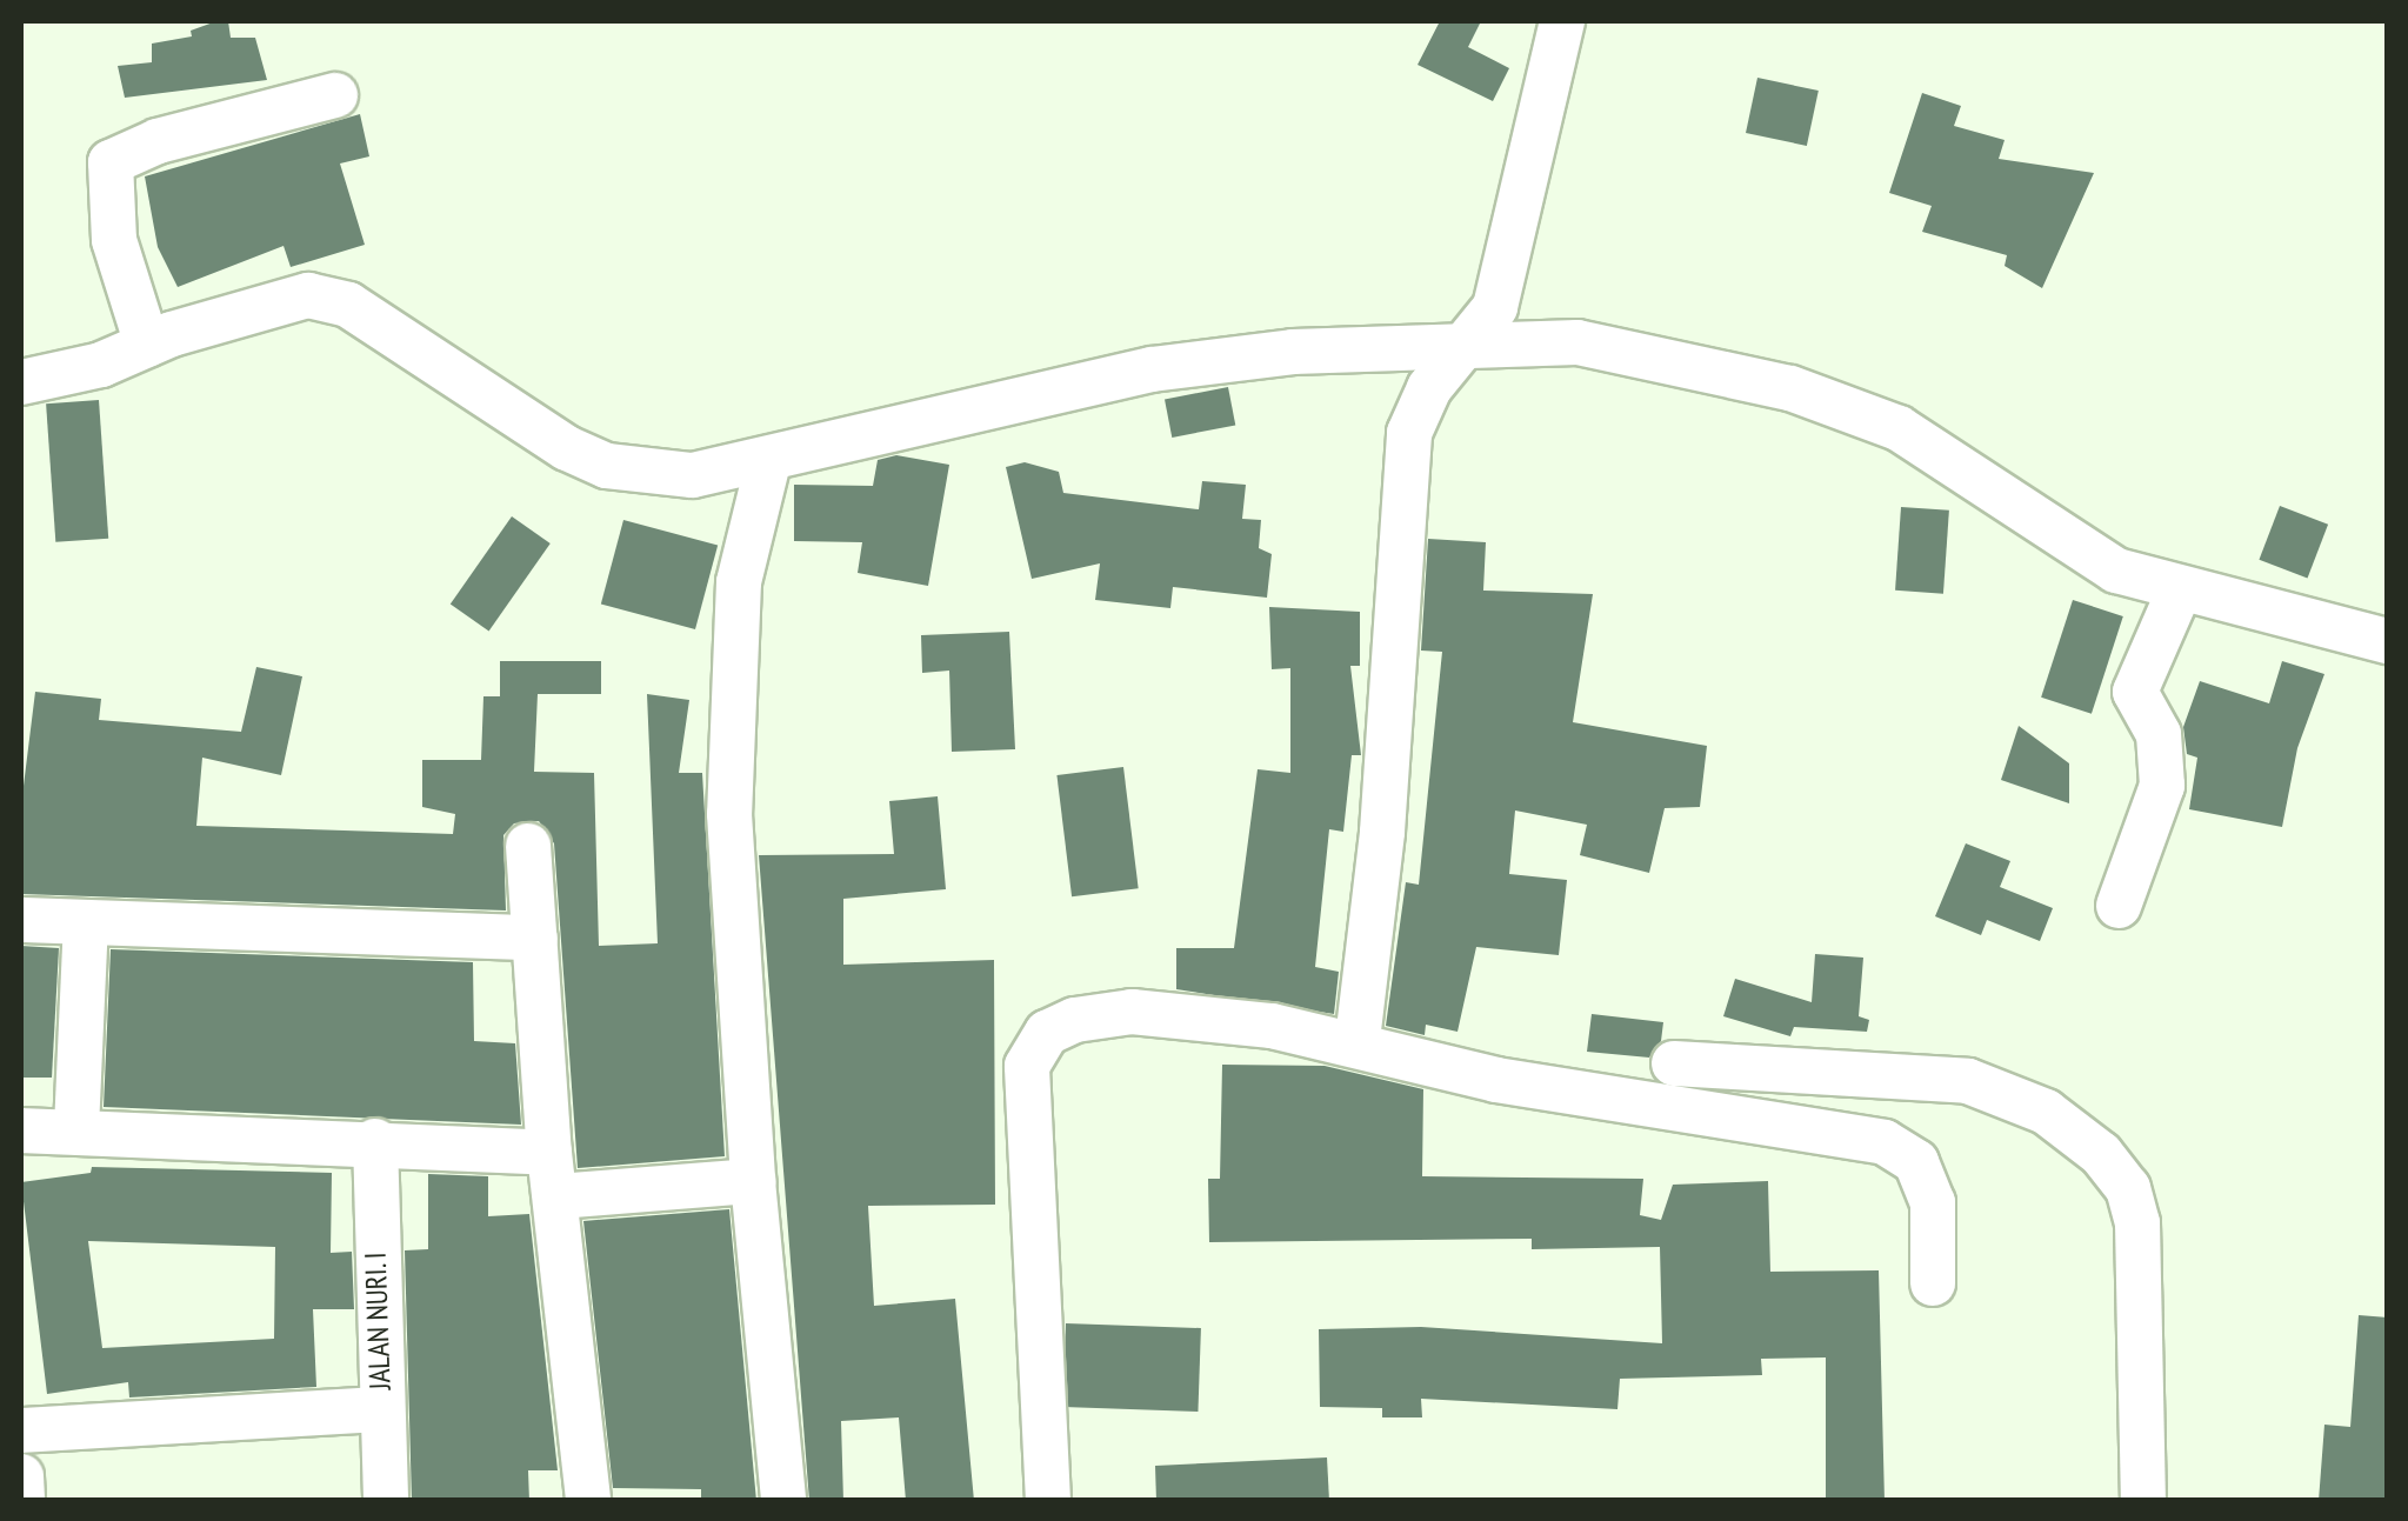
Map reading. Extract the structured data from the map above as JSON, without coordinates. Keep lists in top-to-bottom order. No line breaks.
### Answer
{"streets":{"street":["JALAN NURI. I"]}}
